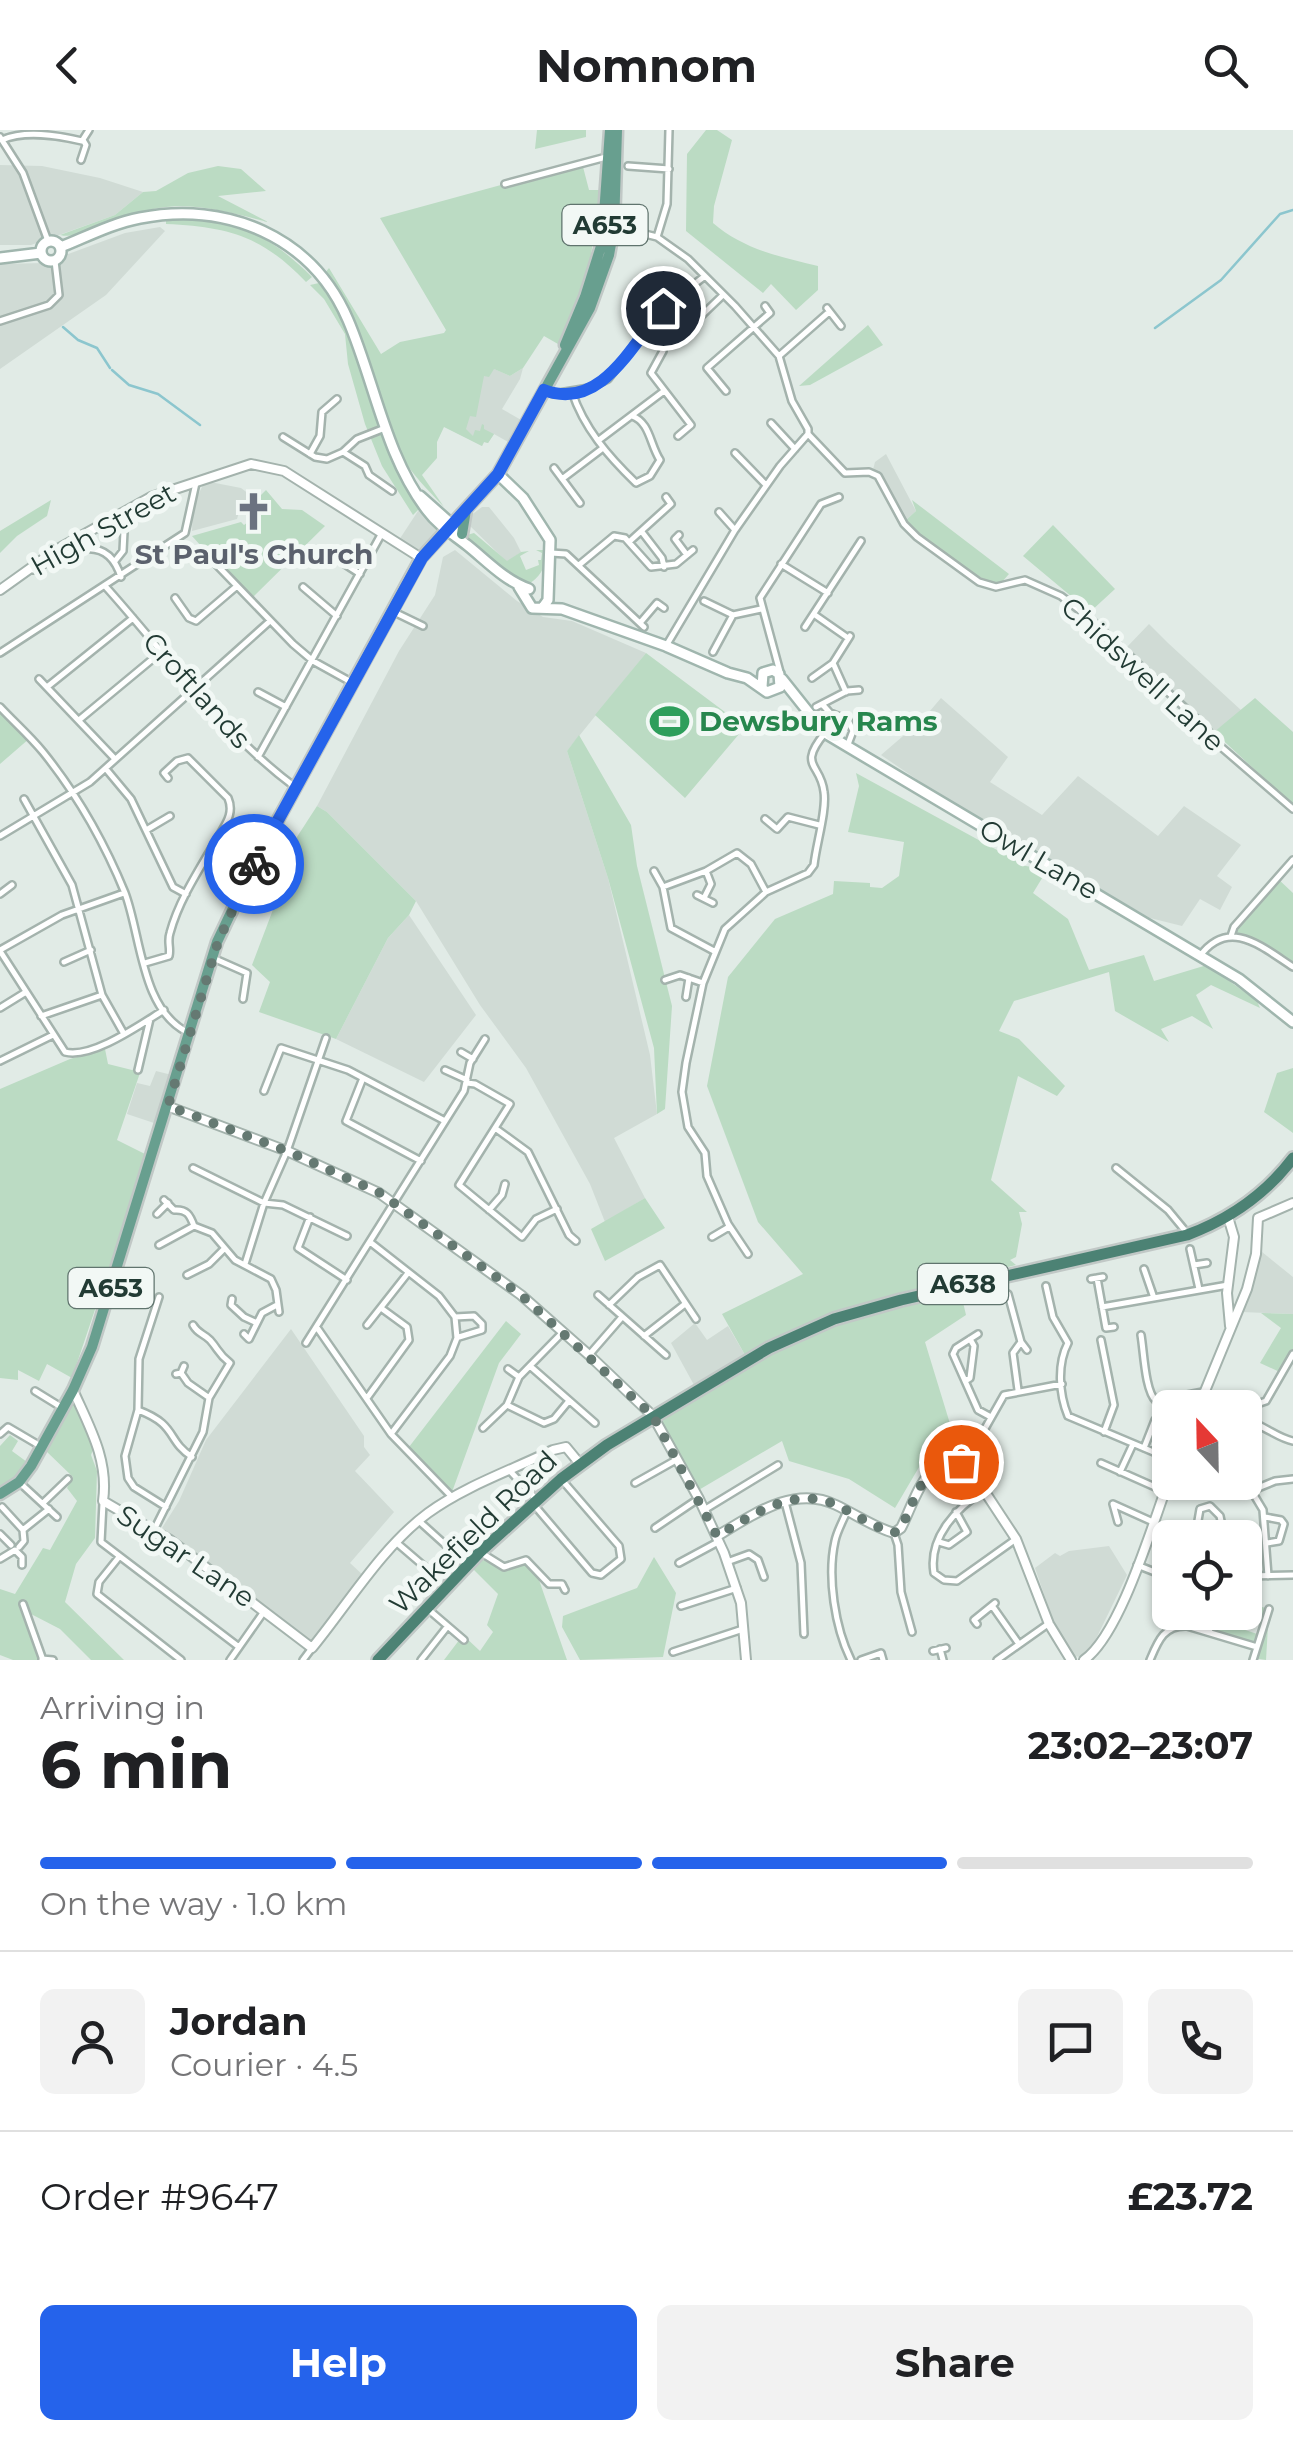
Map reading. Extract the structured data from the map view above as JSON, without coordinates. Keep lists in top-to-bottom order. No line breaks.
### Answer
{"streets":{"highway":["A638","Wakefield Road"],"main road":["A653","Owl Lane"],"street":["High Street","Chidswell Lane","Croftlands","Sugar Lane"]},"crossings":[["A653","High Street"],["A653","Chidswell Lane"],["A653","Croftlands"],["A653","Sugar Lane"],["A638","Wakefield Road"]],"places":{"church":["St Paul's Church"],"sports":["Dewsbury Rams"]},"north":"top","page":{"header":"Nomnom","heading":["6 min","Arriving in","23:02–23:07"],"panel":["Jordan","Courier · 4.5","Order #9647","£23.72"],"bar":"On the way · 1.0 km","buttons":["Help","Share"]}}
